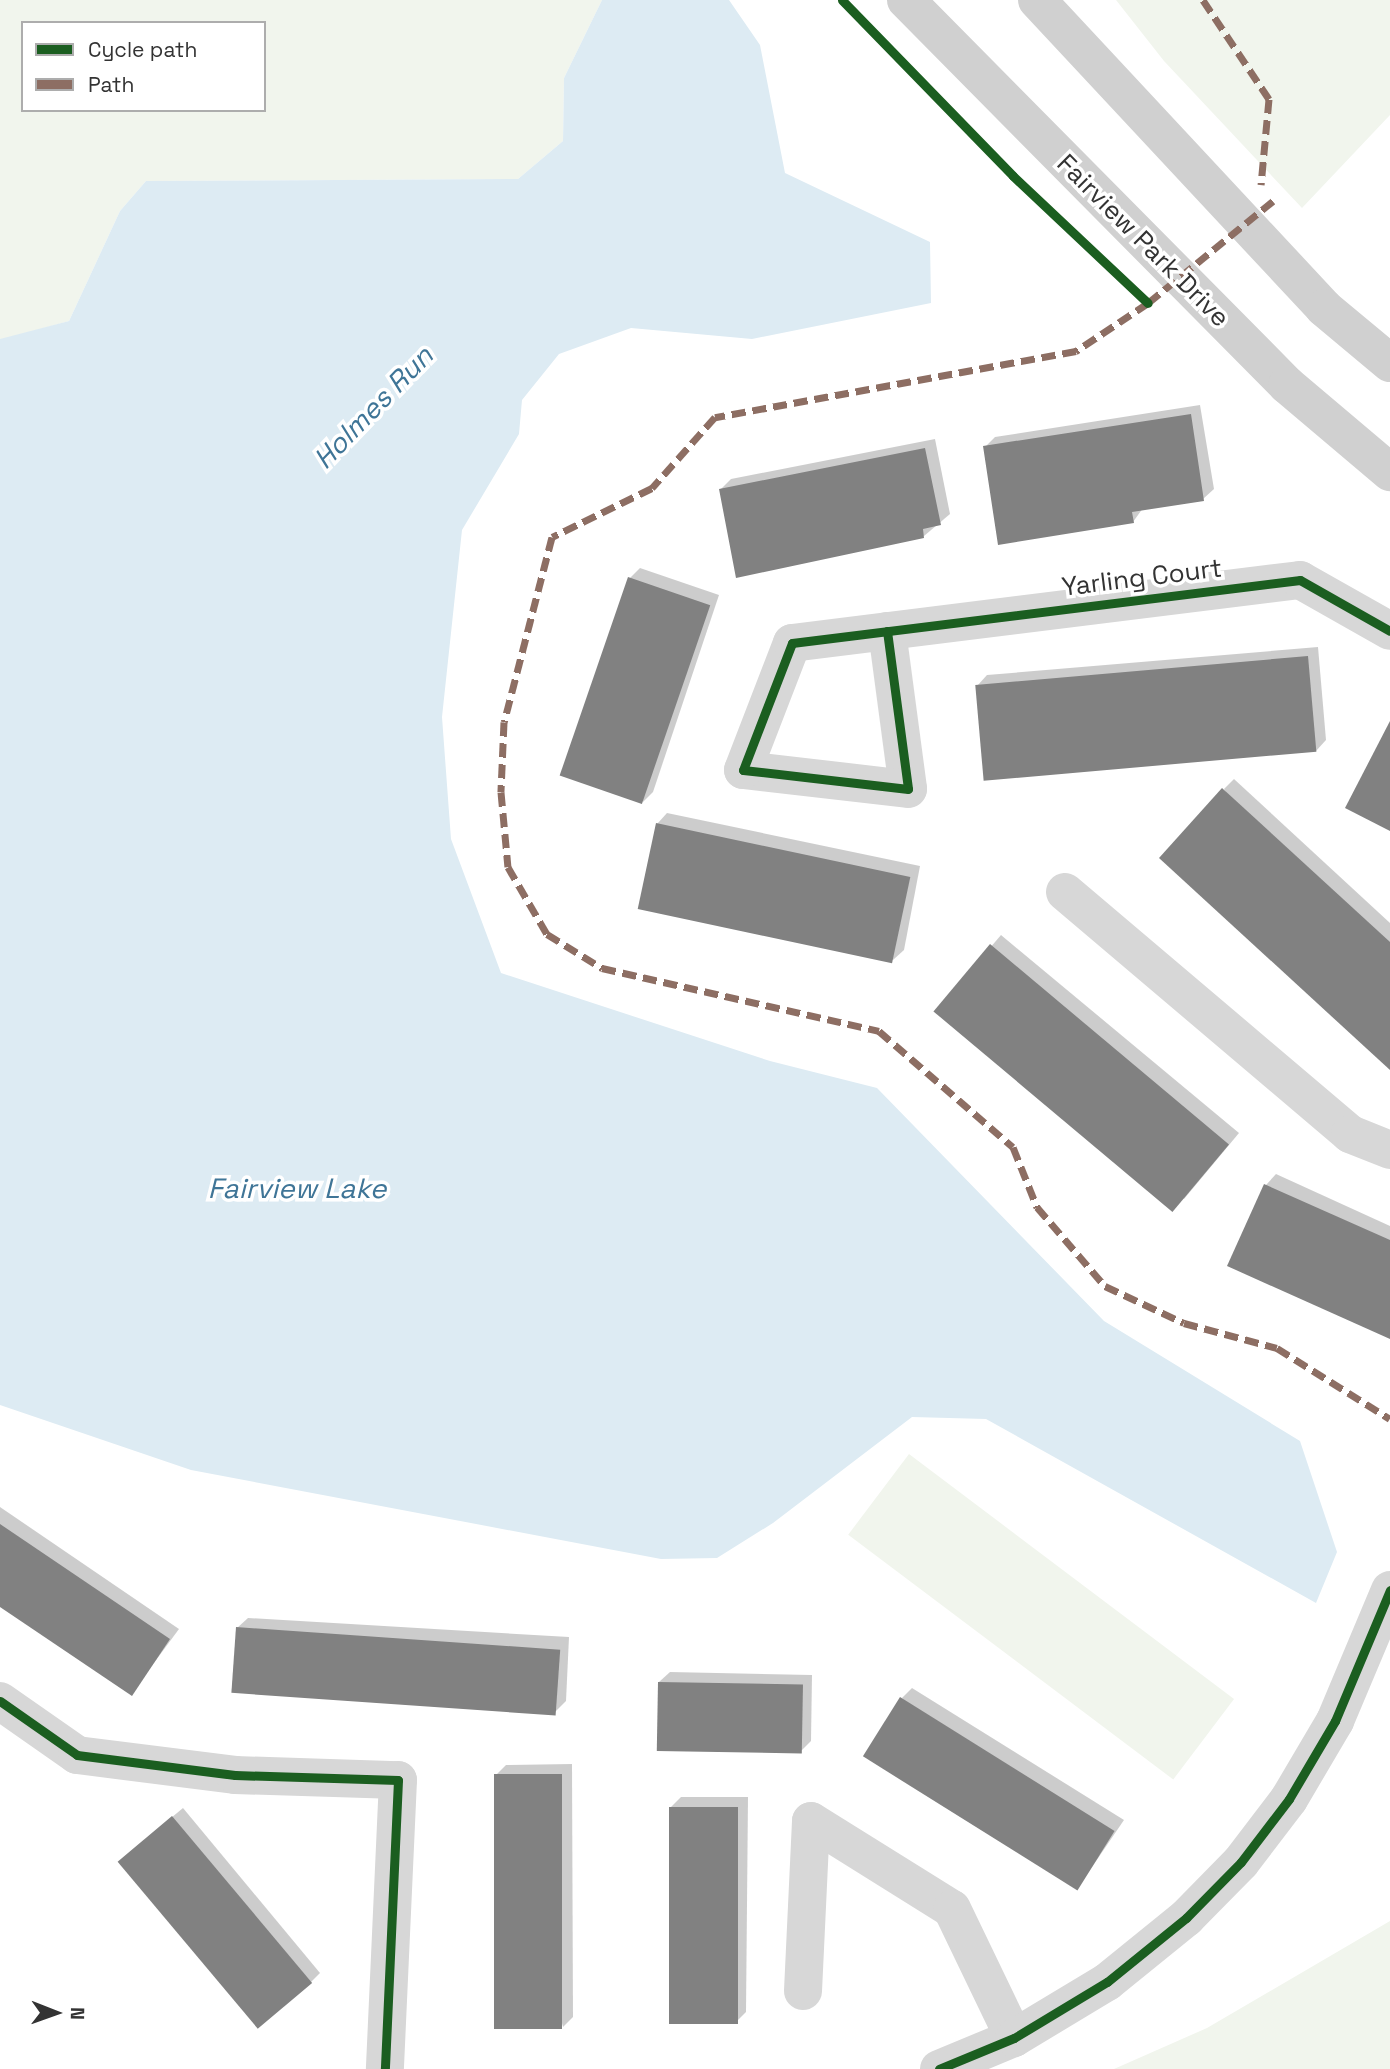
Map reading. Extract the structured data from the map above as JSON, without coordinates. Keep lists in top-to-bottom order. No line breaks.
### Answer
{"streets":{"main road":["Fairview Park Drive"],"street":["Yarling Court"]},"water":["Holmes Run","Fairview Lake"],"legend":["Cycle path","Path"],"north":"right"}
